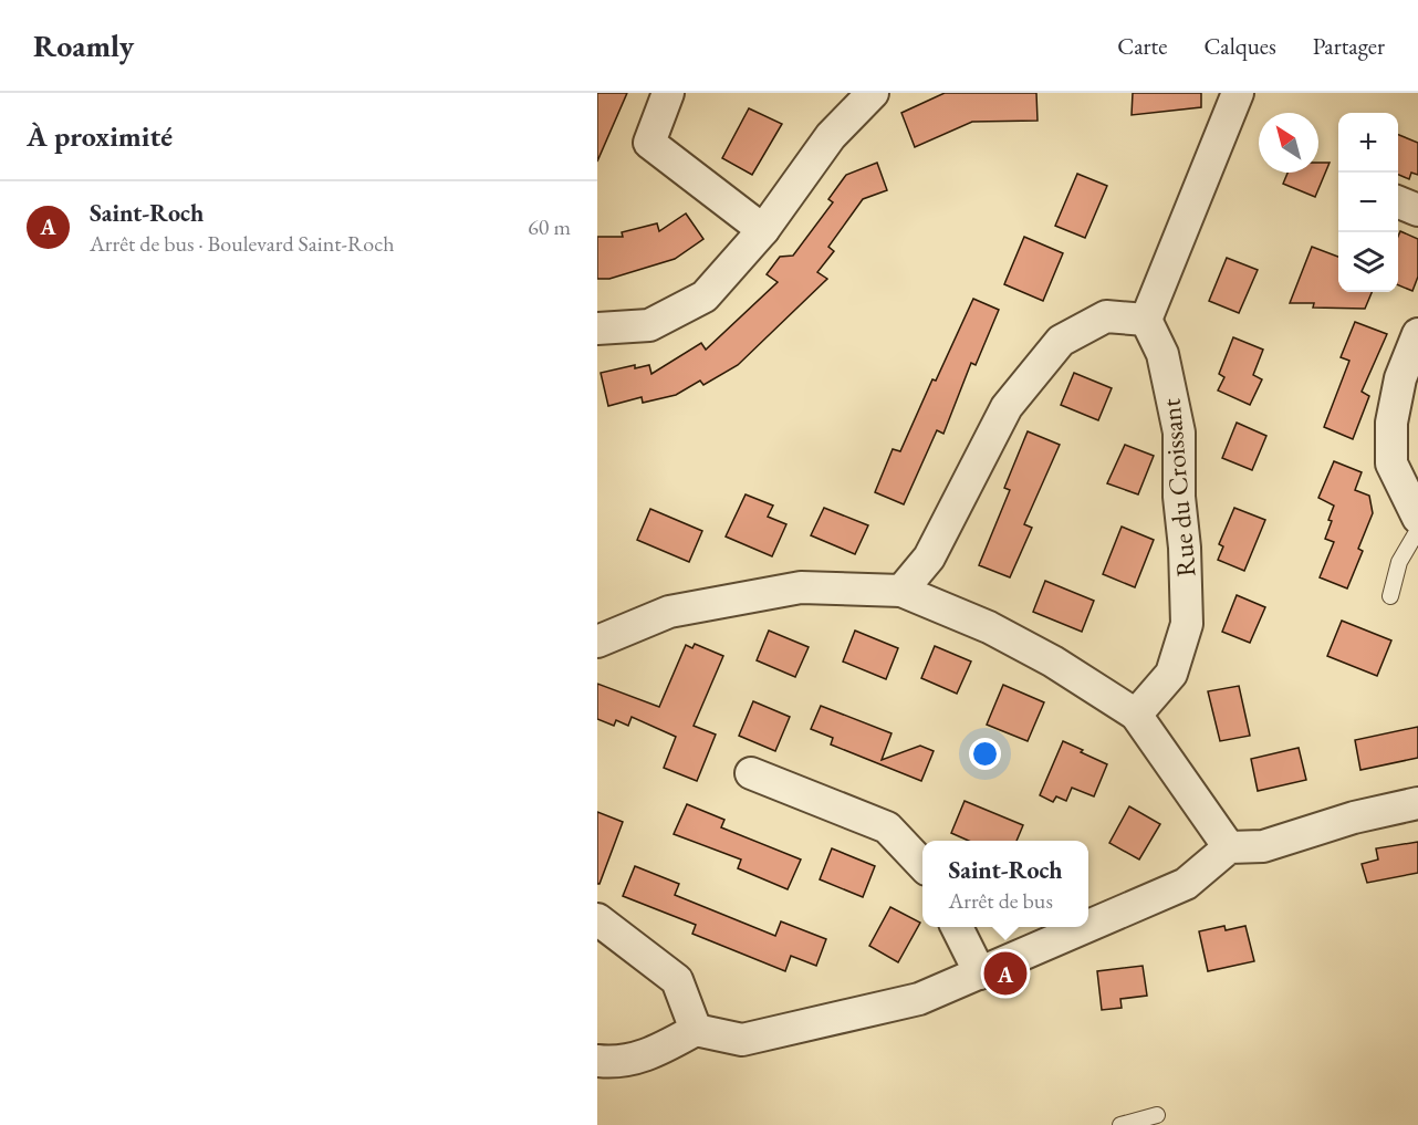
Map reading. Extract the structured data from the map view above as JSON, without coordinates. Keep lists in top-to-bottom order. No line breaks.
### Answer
{"streets":{"street":["Rue du Croissant"]},"north":"top left","page":{"header":"Roamly","nav":["Carte","Calques","Partager"],"heading":"À proximité","map_buttons":["+","−"],"list":[{"mark":"A","name":"Saint-Roch","note":"Arrêt de bus · Boulevard Saint-Roch","value":"60 m"}],"popup":["Saint-Roch","Arrêt de bus"],"pins":"A"}}
